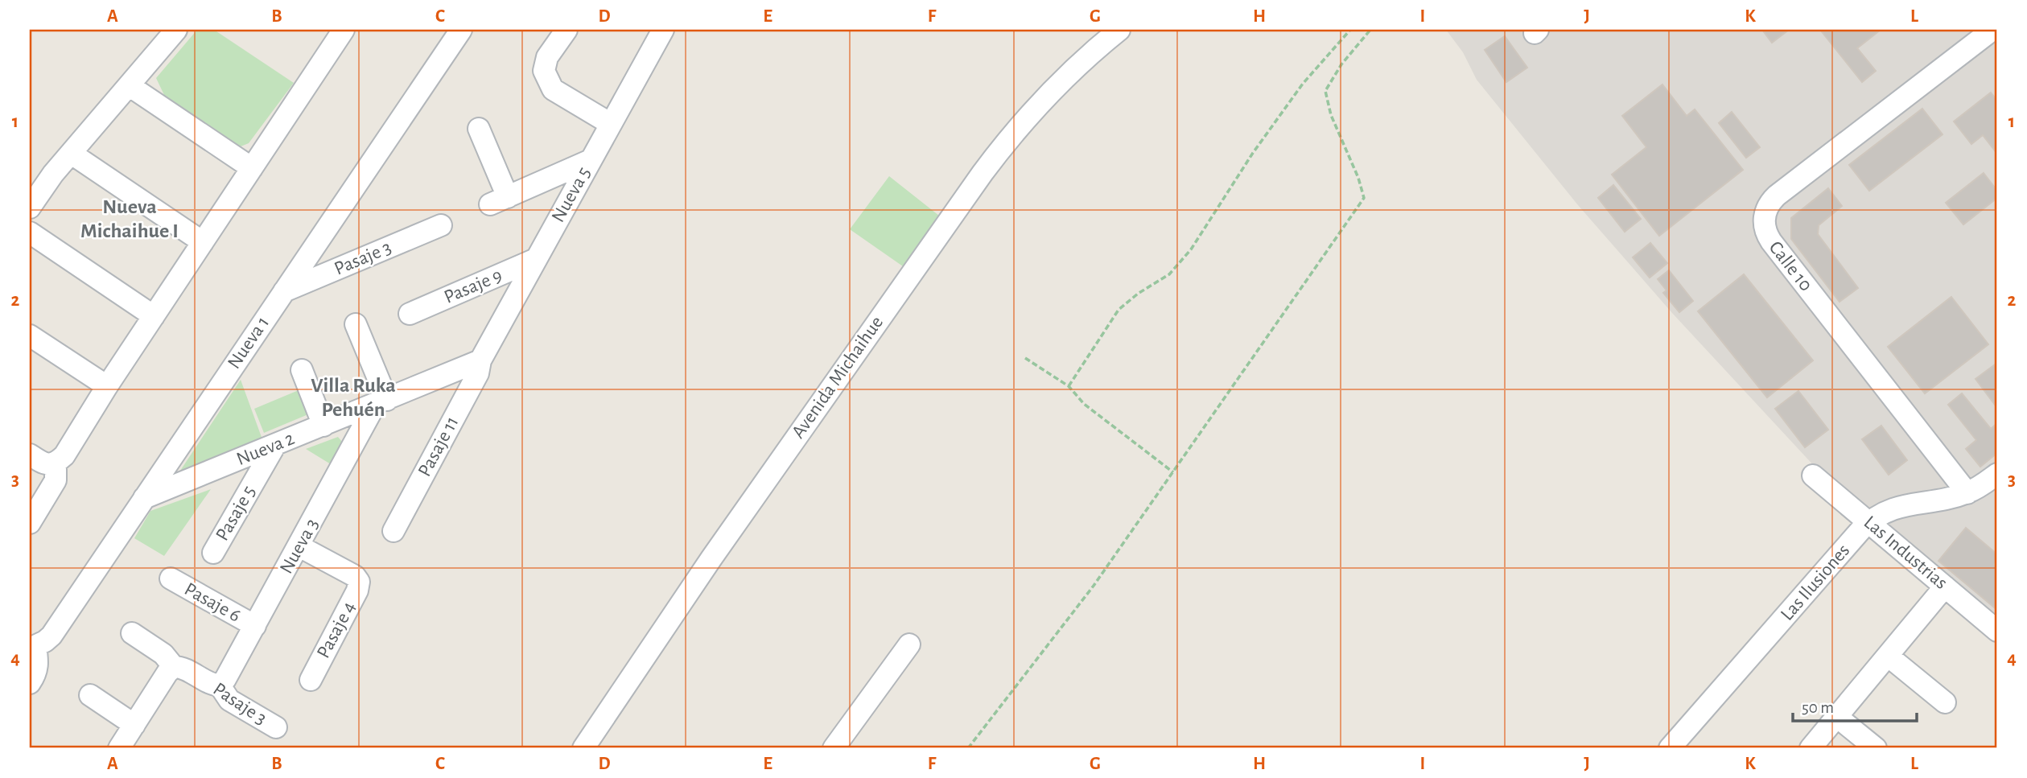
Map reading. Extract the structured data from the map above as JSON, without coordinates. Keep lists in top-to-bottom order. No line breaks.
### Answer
{"streets":{"street":["Nueva 5","Pasaje 3","Calle 10","Pasaje 9","Nueva 1","Avenida Michaihue","Pasaje 11","Nueva 2","Pasaje 5","Nueva 3","Las Industrias","Las Ilusiones","Pasaje 6","Pasaje 4"]},"crossings":[["Nueva 5","Pasaje 9"],["Nueva 5","Pasaje 11"],["Nueva 5","Nueva 2"],["Pasaje 3","Nueva 1"],["Pasaje 3","Nueva 3"],["Calle 10","Las Ilusiones"],["Nueva 1","Nueva 2"],["Pasaje 11","Nueva 2"],["Nueva 2","Pasaje 5"],["Nueva 2","Nueva 3"],["Nueva 3","Pasaje 6"],["Nueva 3","Pasaje 4"],["Las Industrias","Las Ilusiones"]],"districts":["Nueva Michaihue I","Villa Ruka Pehuén"],"scale_bar":"50 m","grid":{"columns":["A","B","C","D","E","F","G","H","I","J","K","L"],"rows":["1","2","3","4"]}}
